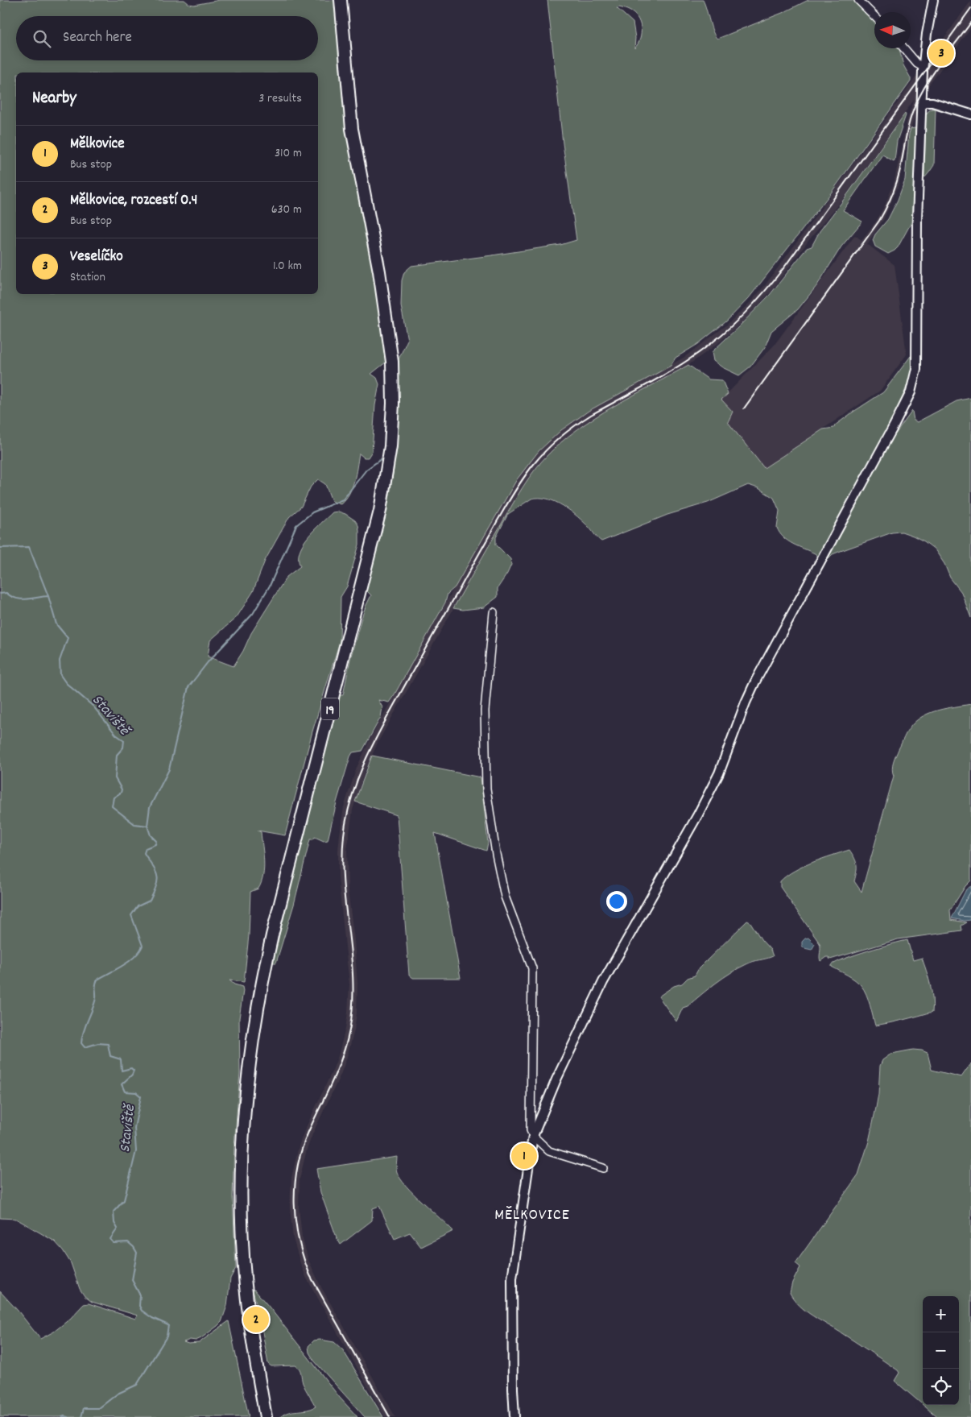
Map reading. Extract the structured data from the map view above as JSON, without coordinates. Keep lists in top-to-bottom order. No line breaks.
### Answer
{"streets":{"main road":["19"]},"districts":["MĚLKOVICE"],"water":["Staviště"],"north":"left","page":{"search":"Search here","pins":["3","1","2"],"heading":["Nearby","3 results"],"list":[{"mark":"1","name":"Mělkovice","note":"Bus stop","value":"310 m"},{"mark":"2","name":"Mělkovice, rozcestí 0.4","note":"Bus stop","value":"630 m"},{"mark":"3","name":"Veselíčko","note":"Station","value":"1.0 km"}],"map_buttons":["+","−"]}}
